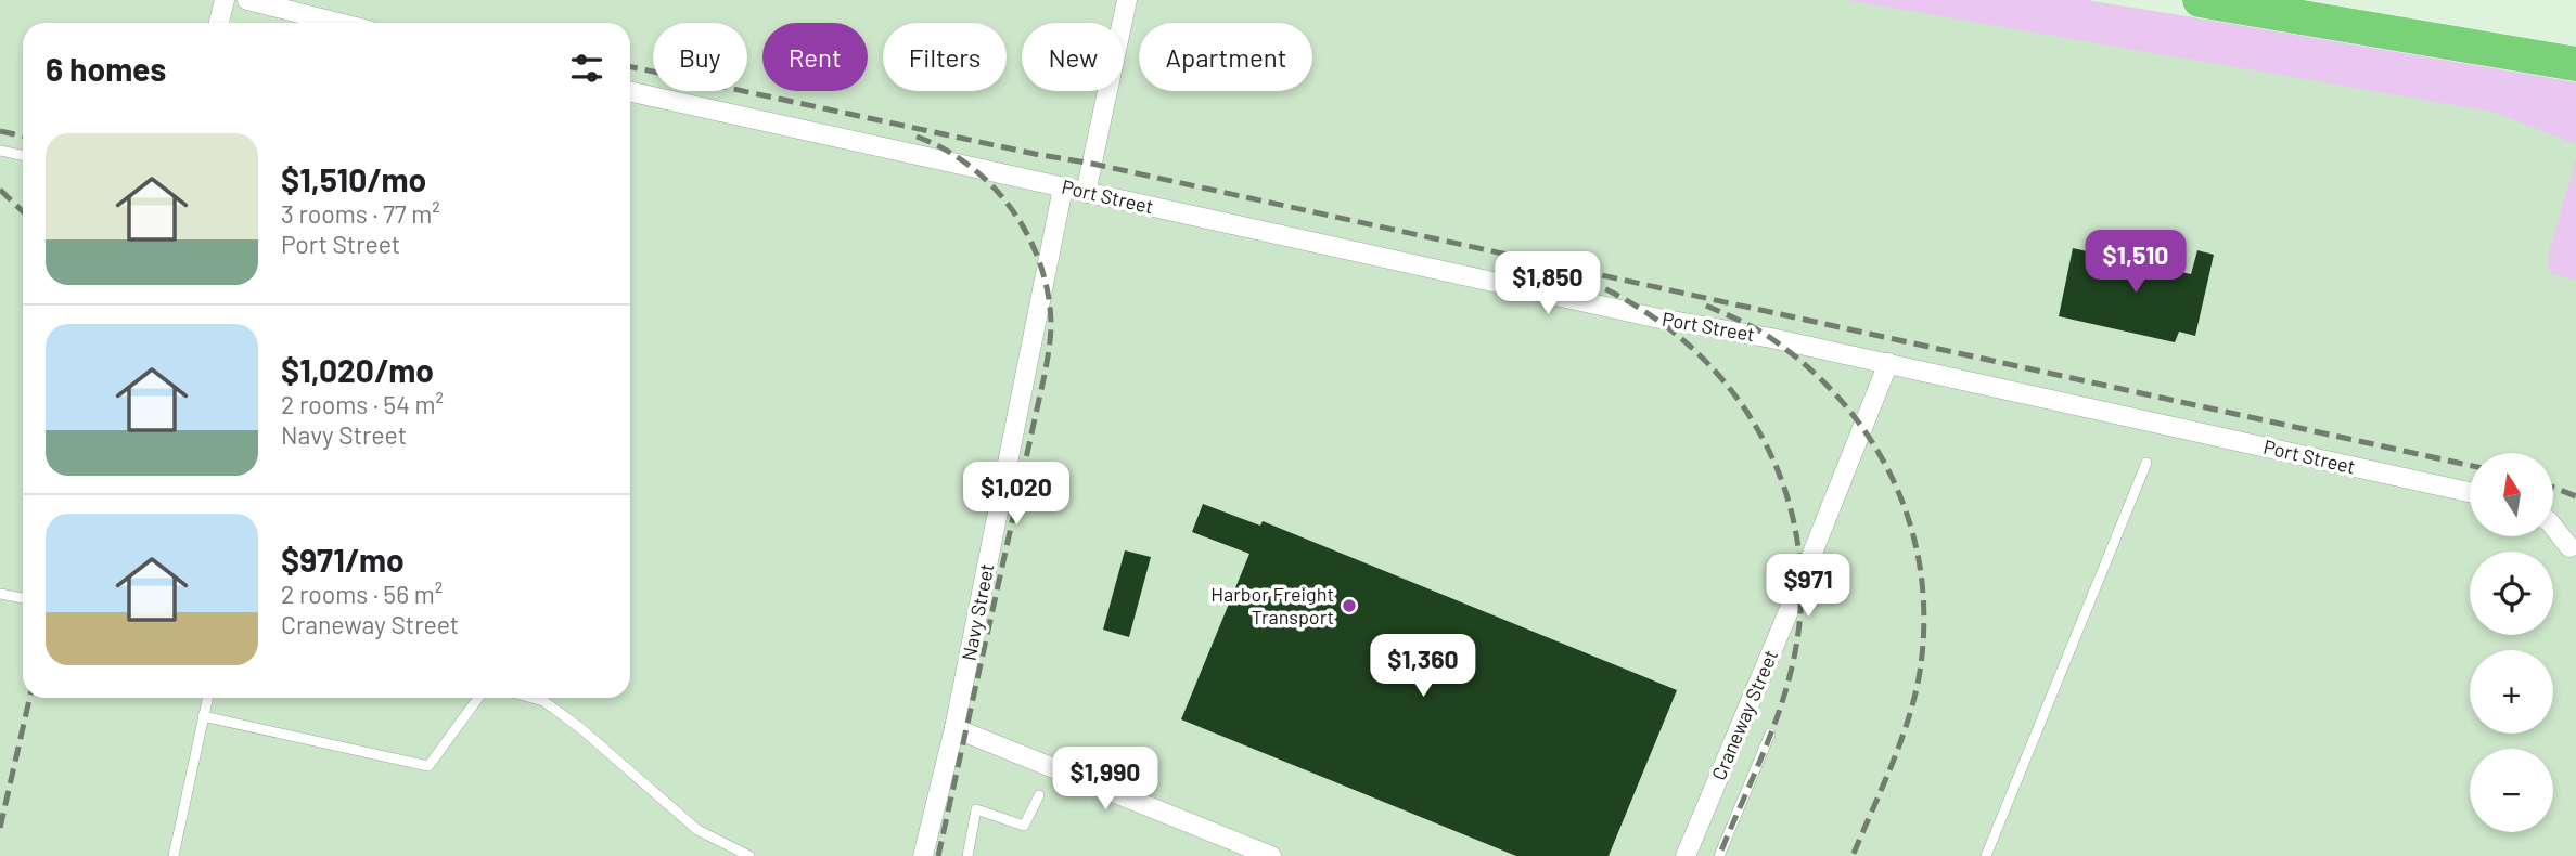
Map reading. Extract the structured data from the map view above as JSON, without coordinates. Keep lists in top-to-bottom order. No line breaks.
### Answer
{"streets":{"street":["Port Street","Navy Street","Craneway Street"]},"crossings":[["Port Street","Navy Street"],["Port Street","Craneway Street"]],"places":["Harbor Freight Transport"],"north":"top","page":{"chip":["Buy","Rent","Filters","New","Apartment"],"heading":"6 homes","list":[{"name":"$1,510/mo","note":"3 rooms · 77 m² · Port Street"},{"name":"$1,020/mo","note":"2 rooms · 54 m² · Navy Street"},{"name":"$971/mo","note":"2 rooms · 56 m² · Craneway Street"}],"price":["$1,510","$1,850","$1,020","$971","$1,360","$1,990"],"map_buttons":["+","−"]}}
